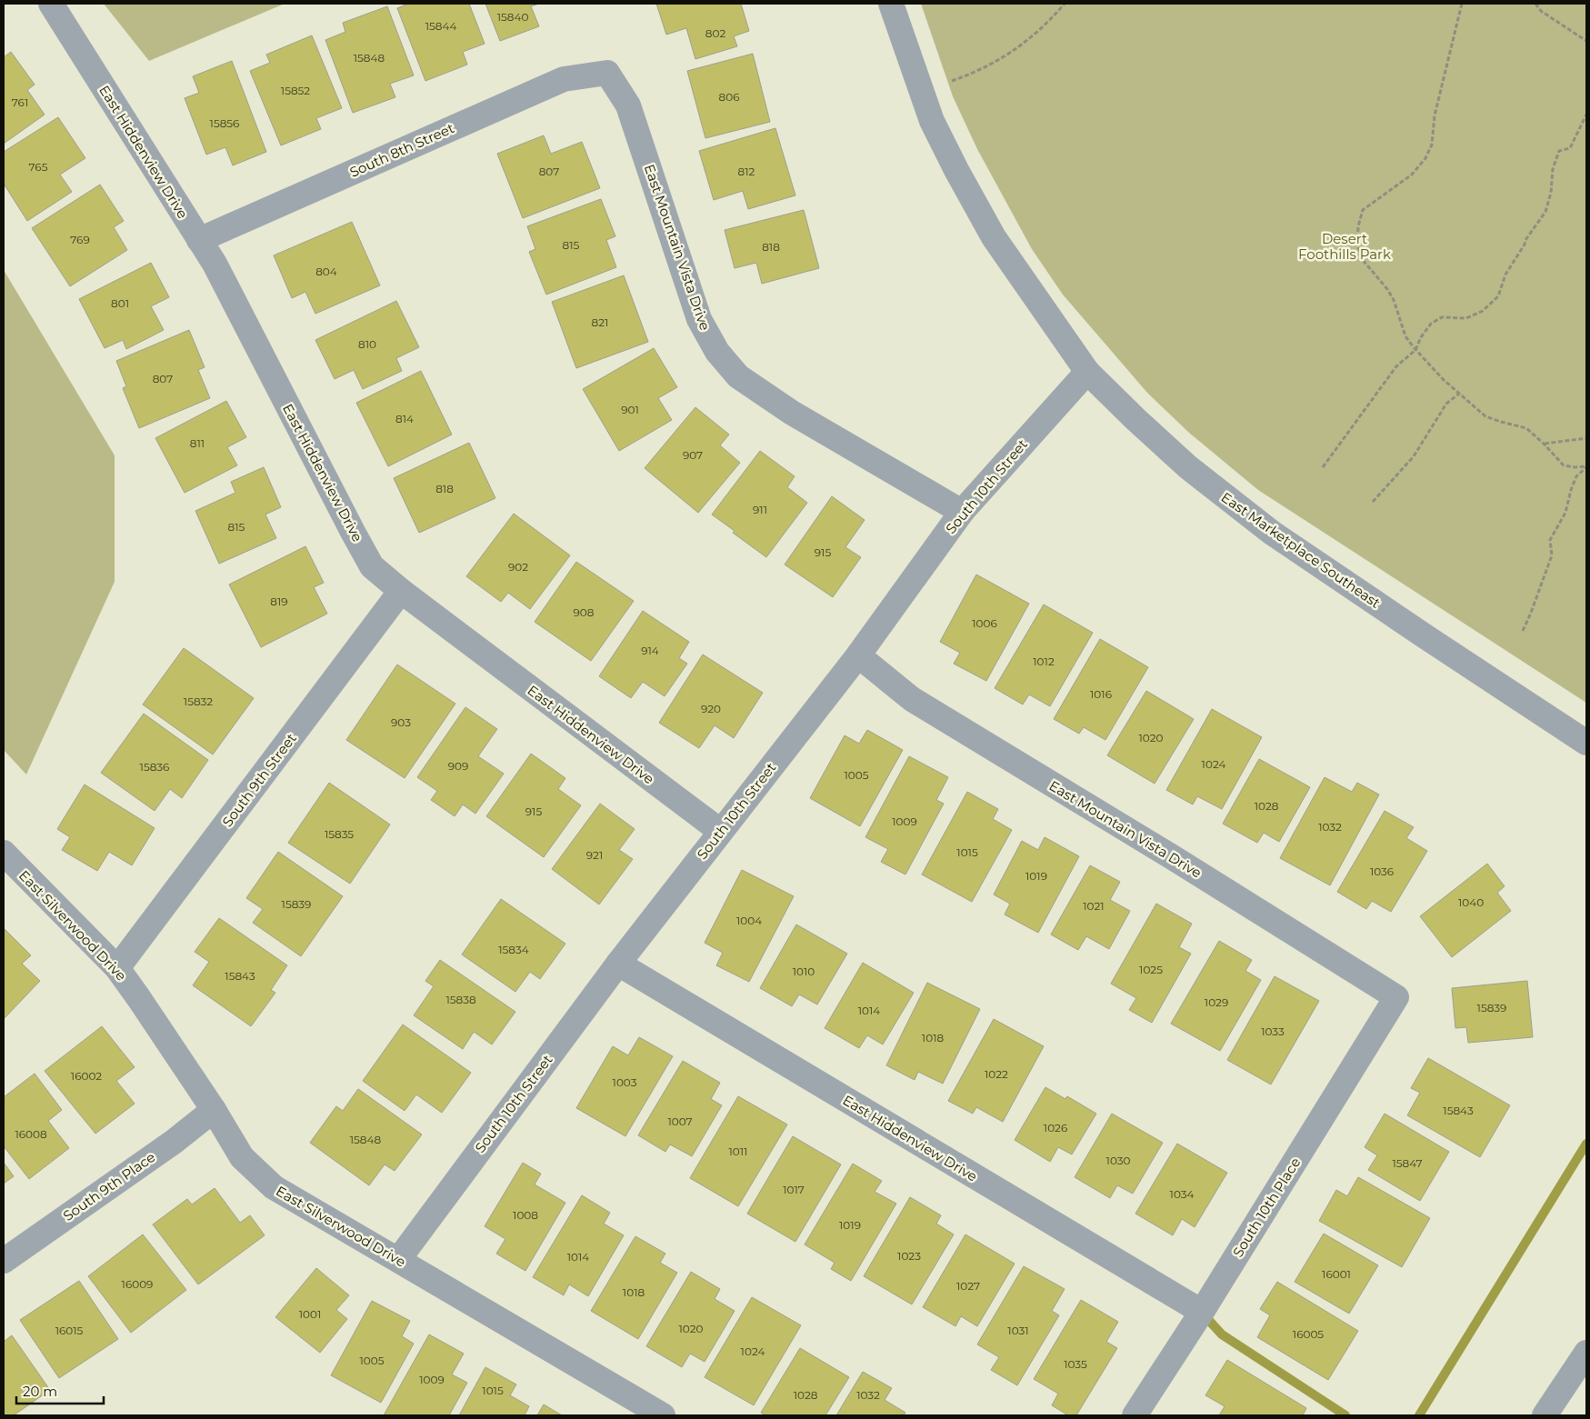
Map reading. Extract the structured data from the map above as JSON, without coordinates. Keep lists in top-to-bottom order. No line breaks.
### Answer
{"streets":{"street":["South 8th Street","East Hiddenview Drive","East Mountain Vista Drive","South 10th Street","East Marketplace Southeast","South 9th Street","East Silverwood Drive","South 9th Place","South 10th Place"]},"crossings":[["South 8th Street","East Hiddenview Drive"],["South 8th Street","East Mountain Vista Drive"],["East Hiddenview Drive","South 10th Street"],["East Hiddenview Drive","South 9th Street"],["East Hiddenview Drive","South 10th Place"],["East Mountain Vista Drive","South 10th Street"],["East Mountain Vista Drive","South 10th Place"],["South 10th Street","East Marketplace Southeast"],["South 10th Street","East Silverwood Drive"],["South 9th Street","East Silverwood Drive"],["East Silverwood Drive","South 9th Place"]],"parks":["Desert Foothills Park"],"house_numbers":["15840","15844","802","15848","15852","806","761","15856","765","807","812","769","815","818","804","801","821","810","807","901","814","811","907","818","911","815","915","902","819","908","1006","914","1012","1016","15832","920","903","1020","1024","909","15836","1005","1028","915","1009","1032","15835","1015","921","1036","1019","1040","15839","1021","1004","15834","1025","1010","15843","15838","1029","15839","1014","1033","1018","1022","16002","1003","15843","1007","1026","16008","15848","1011","1030","15847","1017","1034","1008","1019","1023","1014","16001","16009","1027","1018","1001","1020","16015","1031","16005","1024","1005","1035","1009","1015","1028","1032"],"scale_bar":"20 m"}
